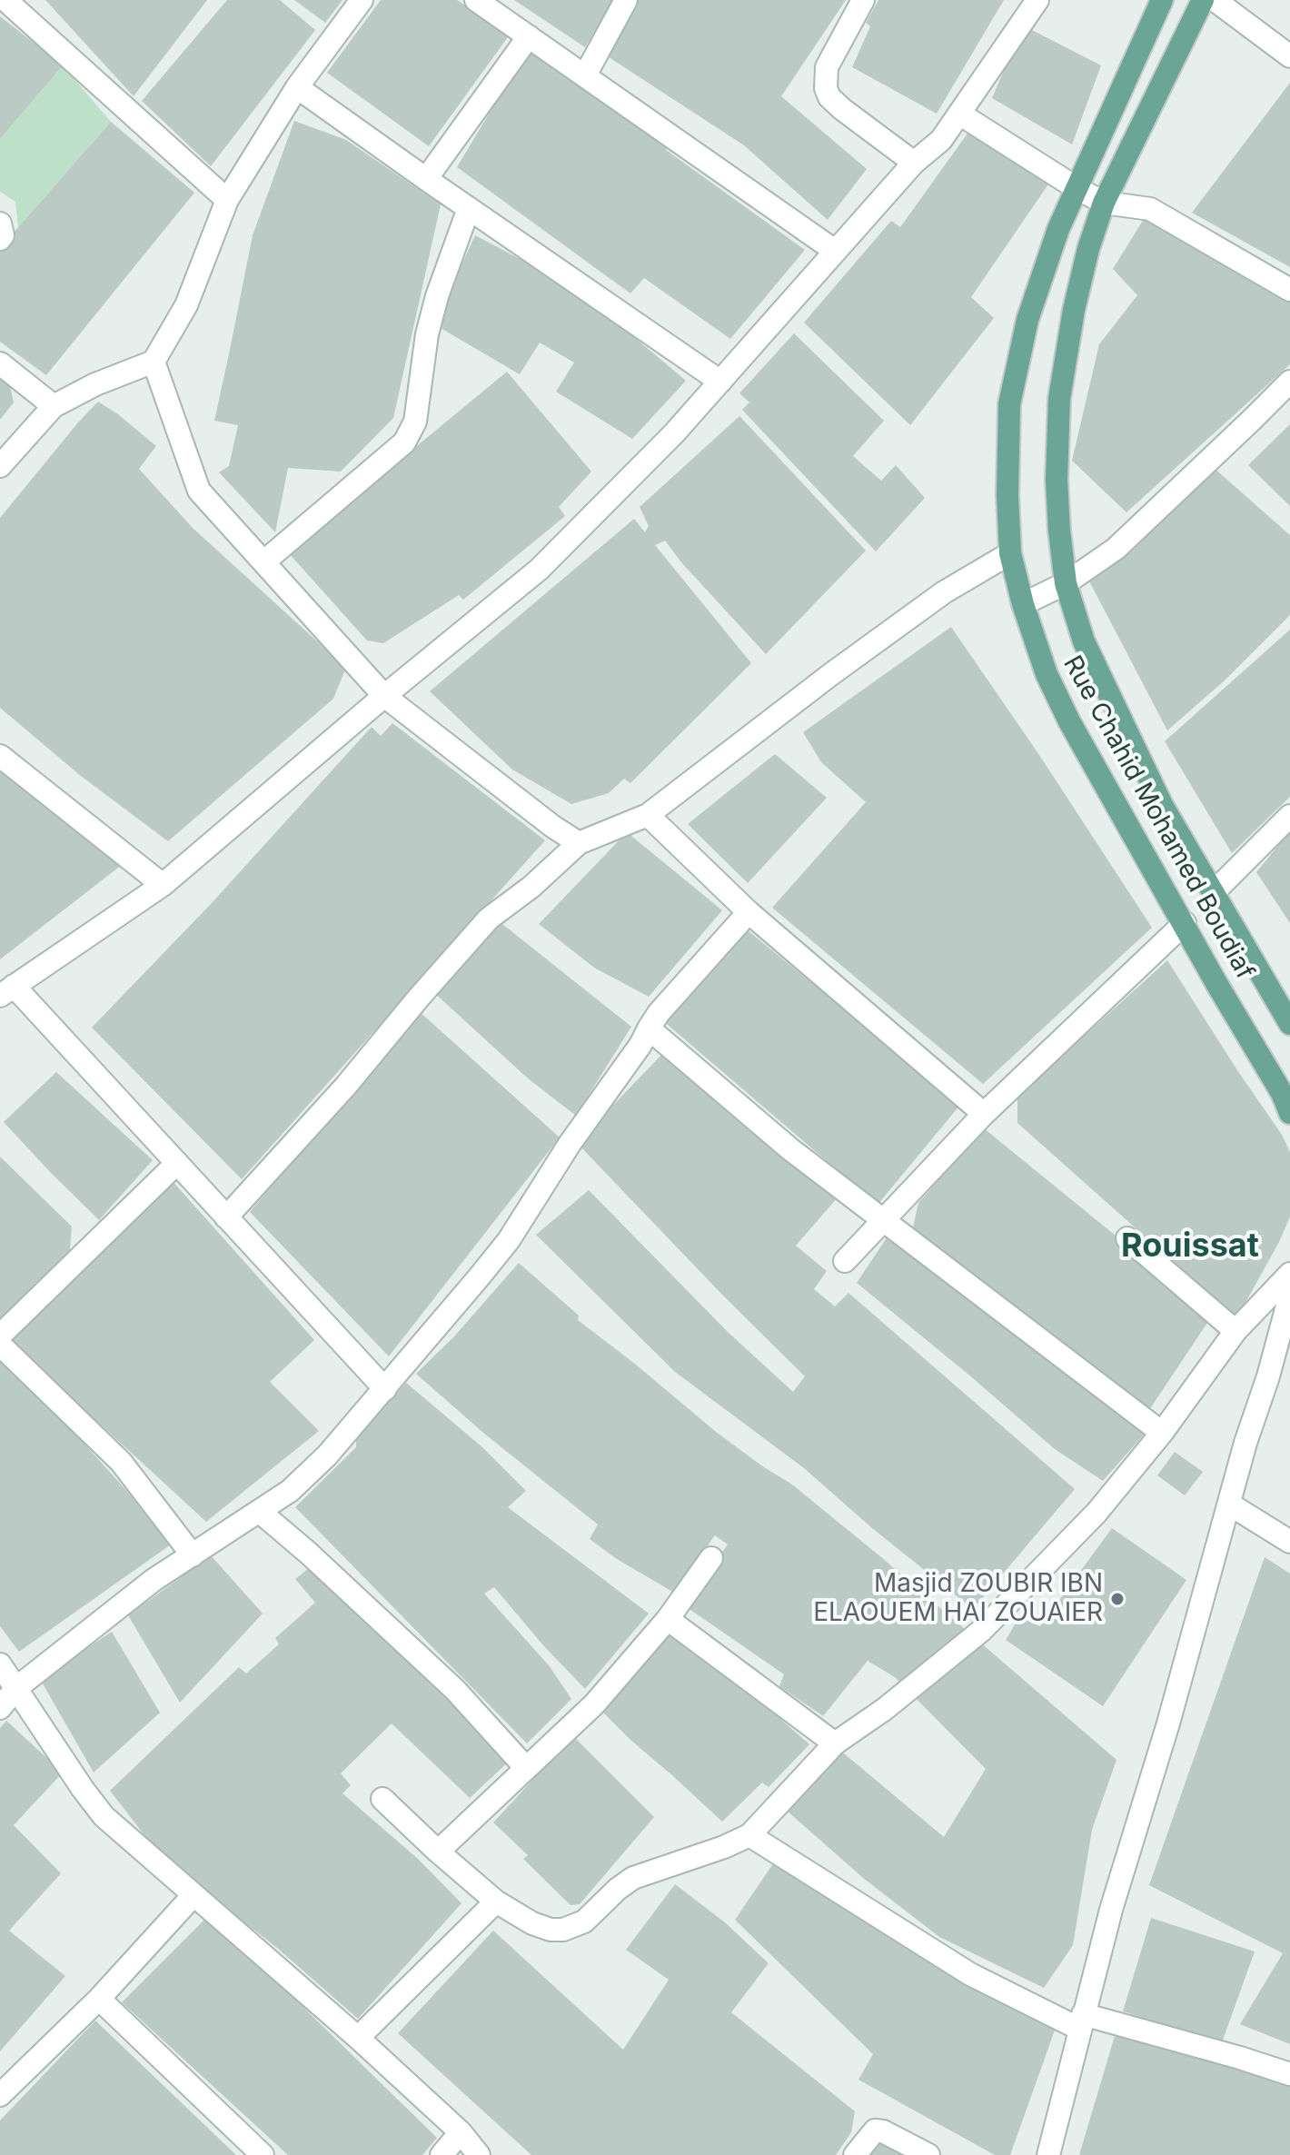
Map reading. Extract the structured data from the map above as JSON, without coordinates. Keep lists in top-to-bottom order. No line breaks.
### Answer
{"streets":{"main road":["Rue Chahid Mohamed Boudiaf"]},"districts":["Rouissat"],"places":["Masjid ZOUBIR IBN ELAOUEM HAI ZOUAIER"]}
